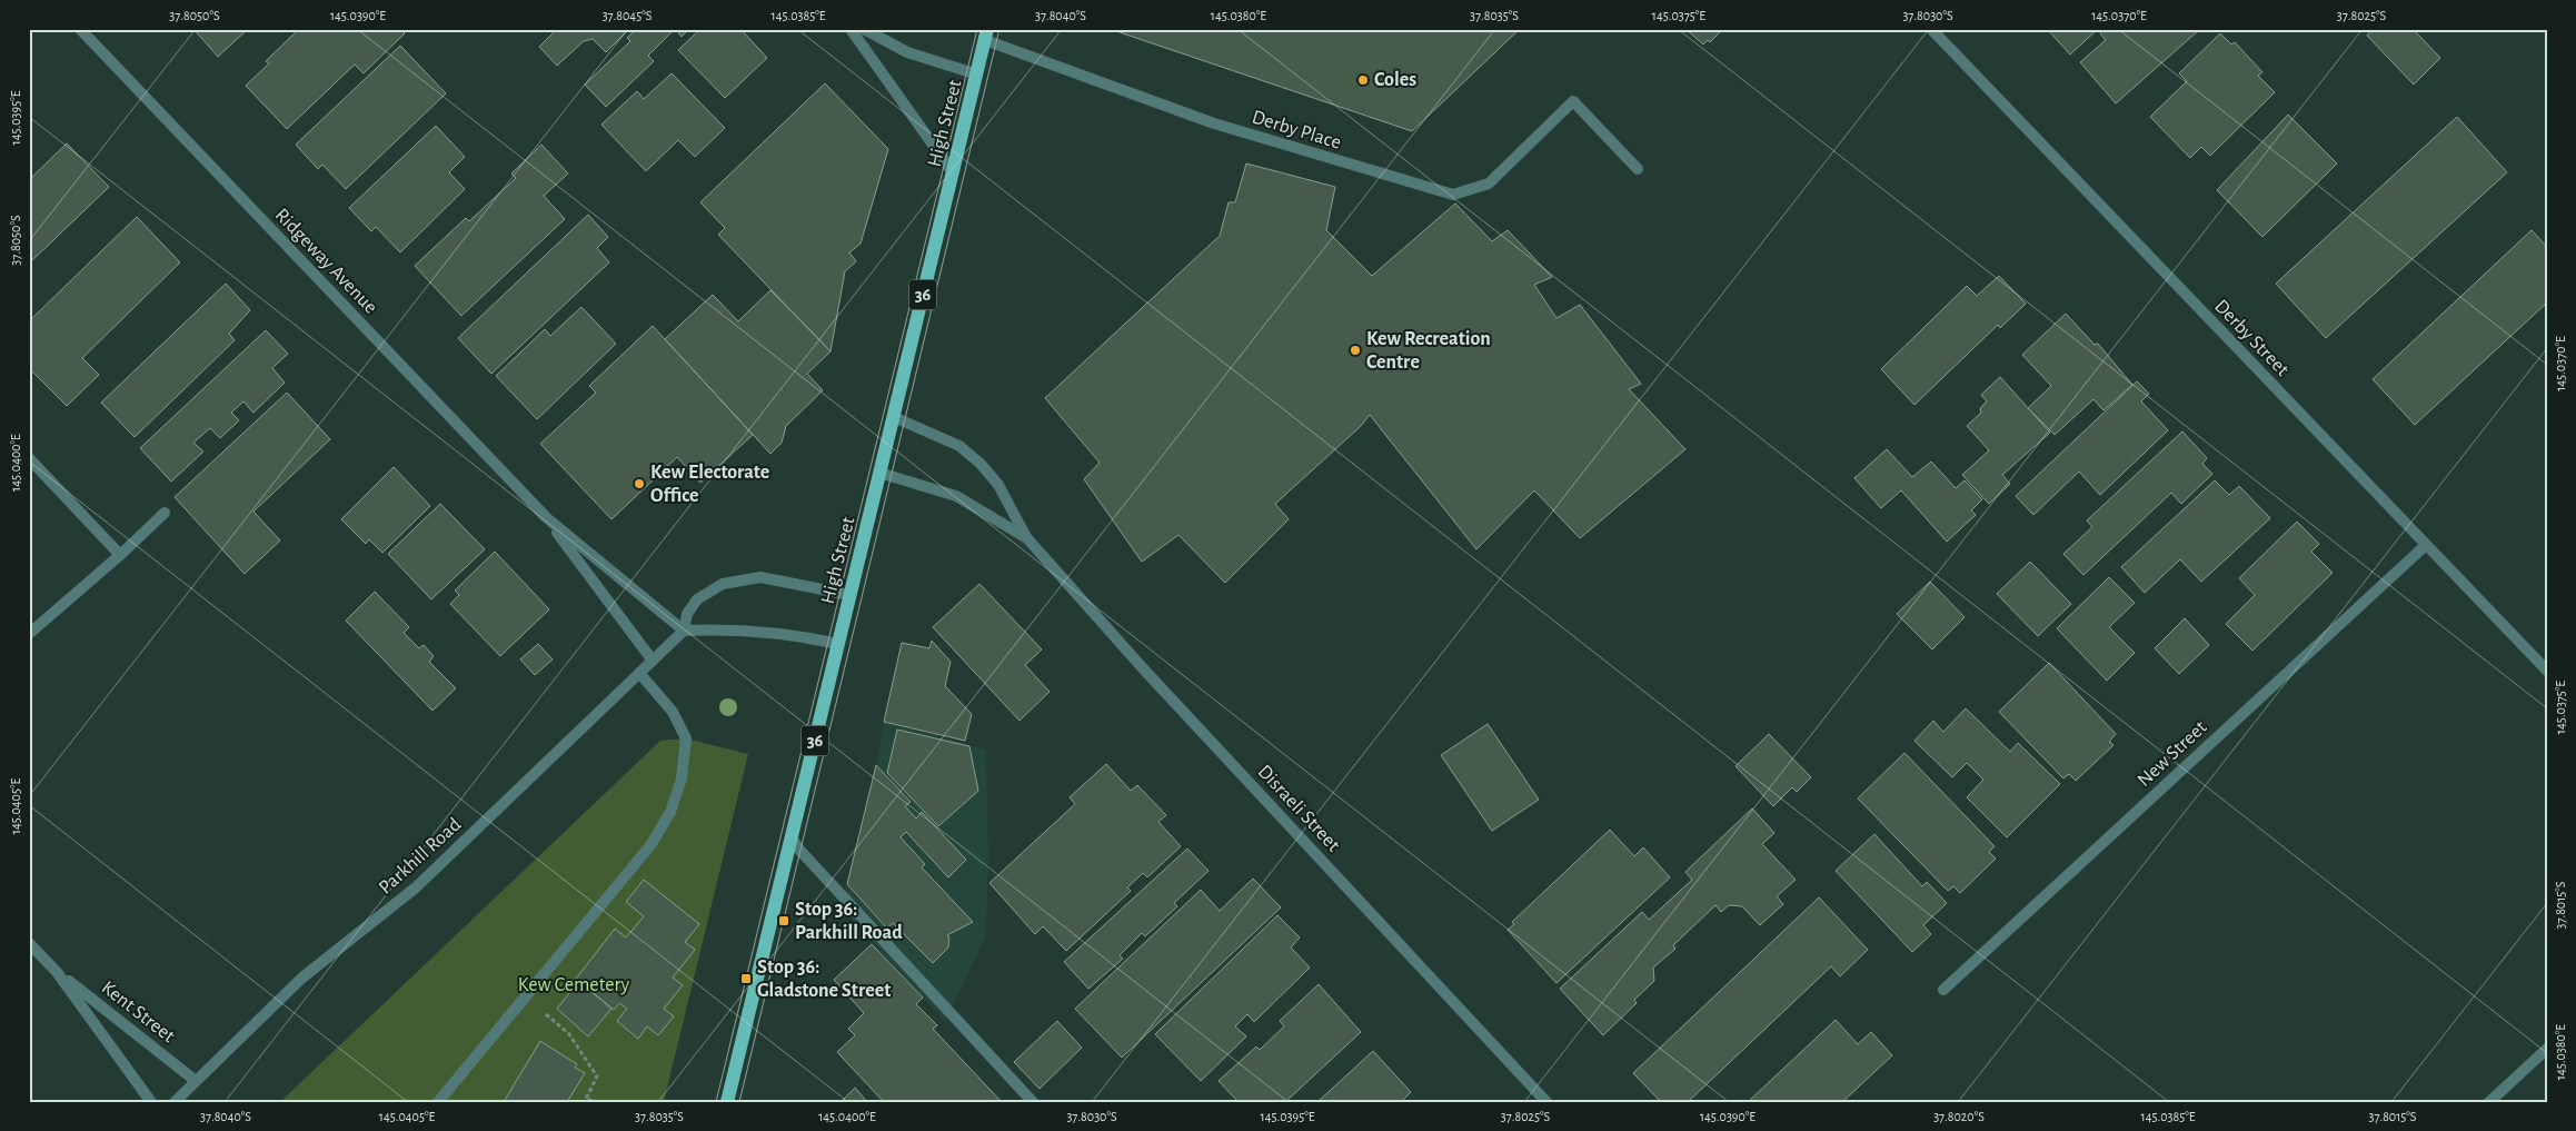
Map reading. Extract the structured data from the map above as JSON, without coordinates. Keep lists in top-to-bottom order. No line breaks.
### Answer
{"streets":{"main road":["High Street","36"],"street":["Derby Place","Ridgeway Avenue","Derby Street","New Street","Disraeli Street","Parkhill Road","Kent Street"]},"crossings":[["High Street","Derby Place"],["High Street","Disraeli Street"],["High Street","Parkhill Road"],["Ridgeway Avenue","Parkhill Road"],["Derby Street","New Street"],["Parkhill Road","Kent Street"]],"parks":["Kew Cemetery"],"places":{"other":["Coles","Kew Recreation Centre","Kew Electorate Office"],"transit":["Stop 36: Parkhill Road","Stop 36: Gladstone Street"]},"coordinates":["37.8050°S","145.0390°E","37.8045°S","145.0385°E","37.8040°S","145.0380°E","37.8035°S","145.0375°E","37.8030°S","145.0370°E","37.8025°S","145.0395°E","145.0400°E","145.0405°E","37.8015°S","37.8020°S"]}
